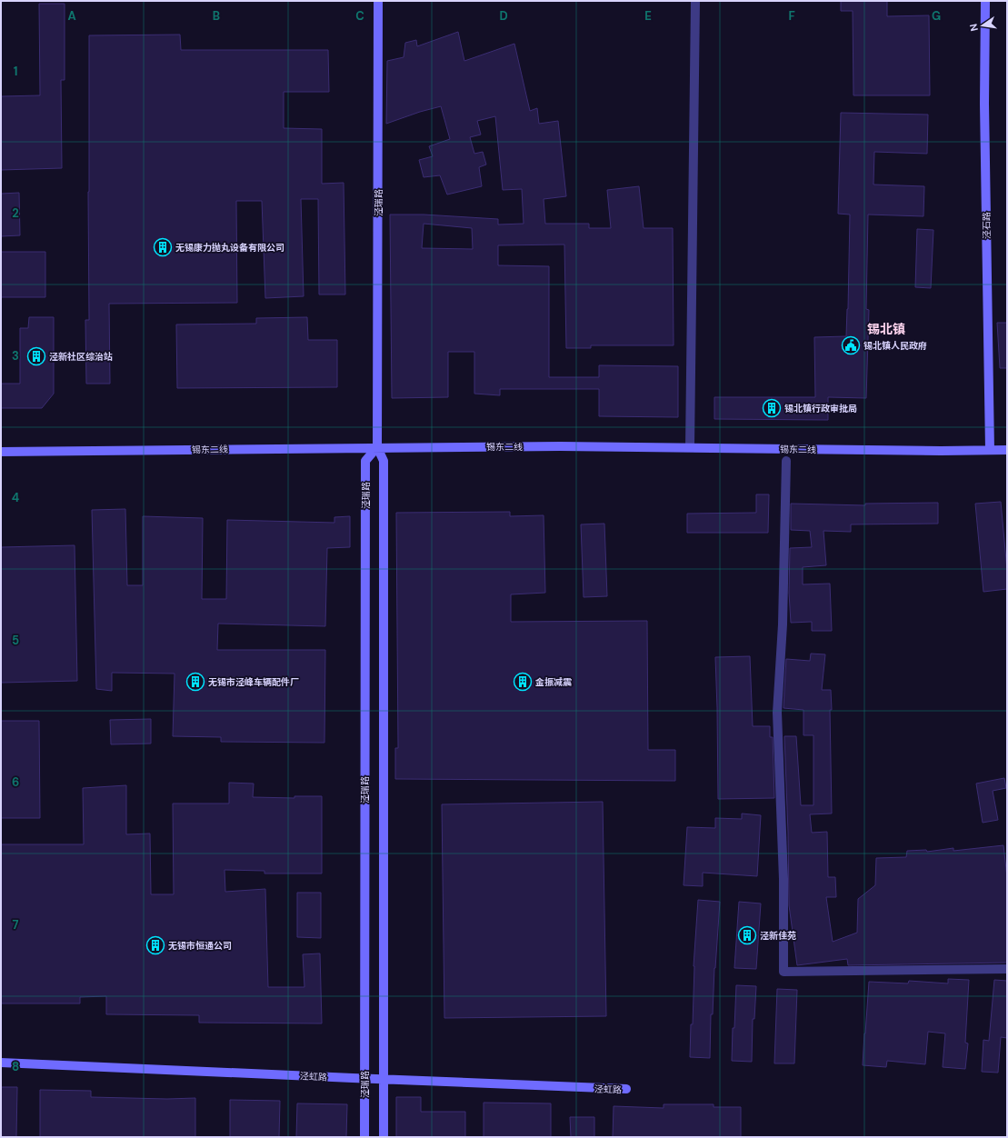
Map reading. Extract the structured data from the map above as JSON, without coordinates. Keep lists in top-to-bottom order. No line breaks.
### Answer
{"streets":{"street":["泾瑞路","泾石路","锡东二线","泾虹路"]},"crossings":[["泾瑞路","锡东二线"],["泾瑞路","泾虹路"],["泾石路","锡东二线"]],"districts":["锡北镇"],"places":{"building":["无锡康力抛丸设备有限公司","泾新社区综治站","锡北镇行政审批局","无锡市泾峰车辆配件厂","金振减震","泾新佳苑","无锡市恒通公司"],"public building":["锡北镇人民政府"]},"north":"left","grid":{"columns":["A","B","C","D","E","F","G"],"rows":["1","2","3","4","5","6","7","8"]}}
